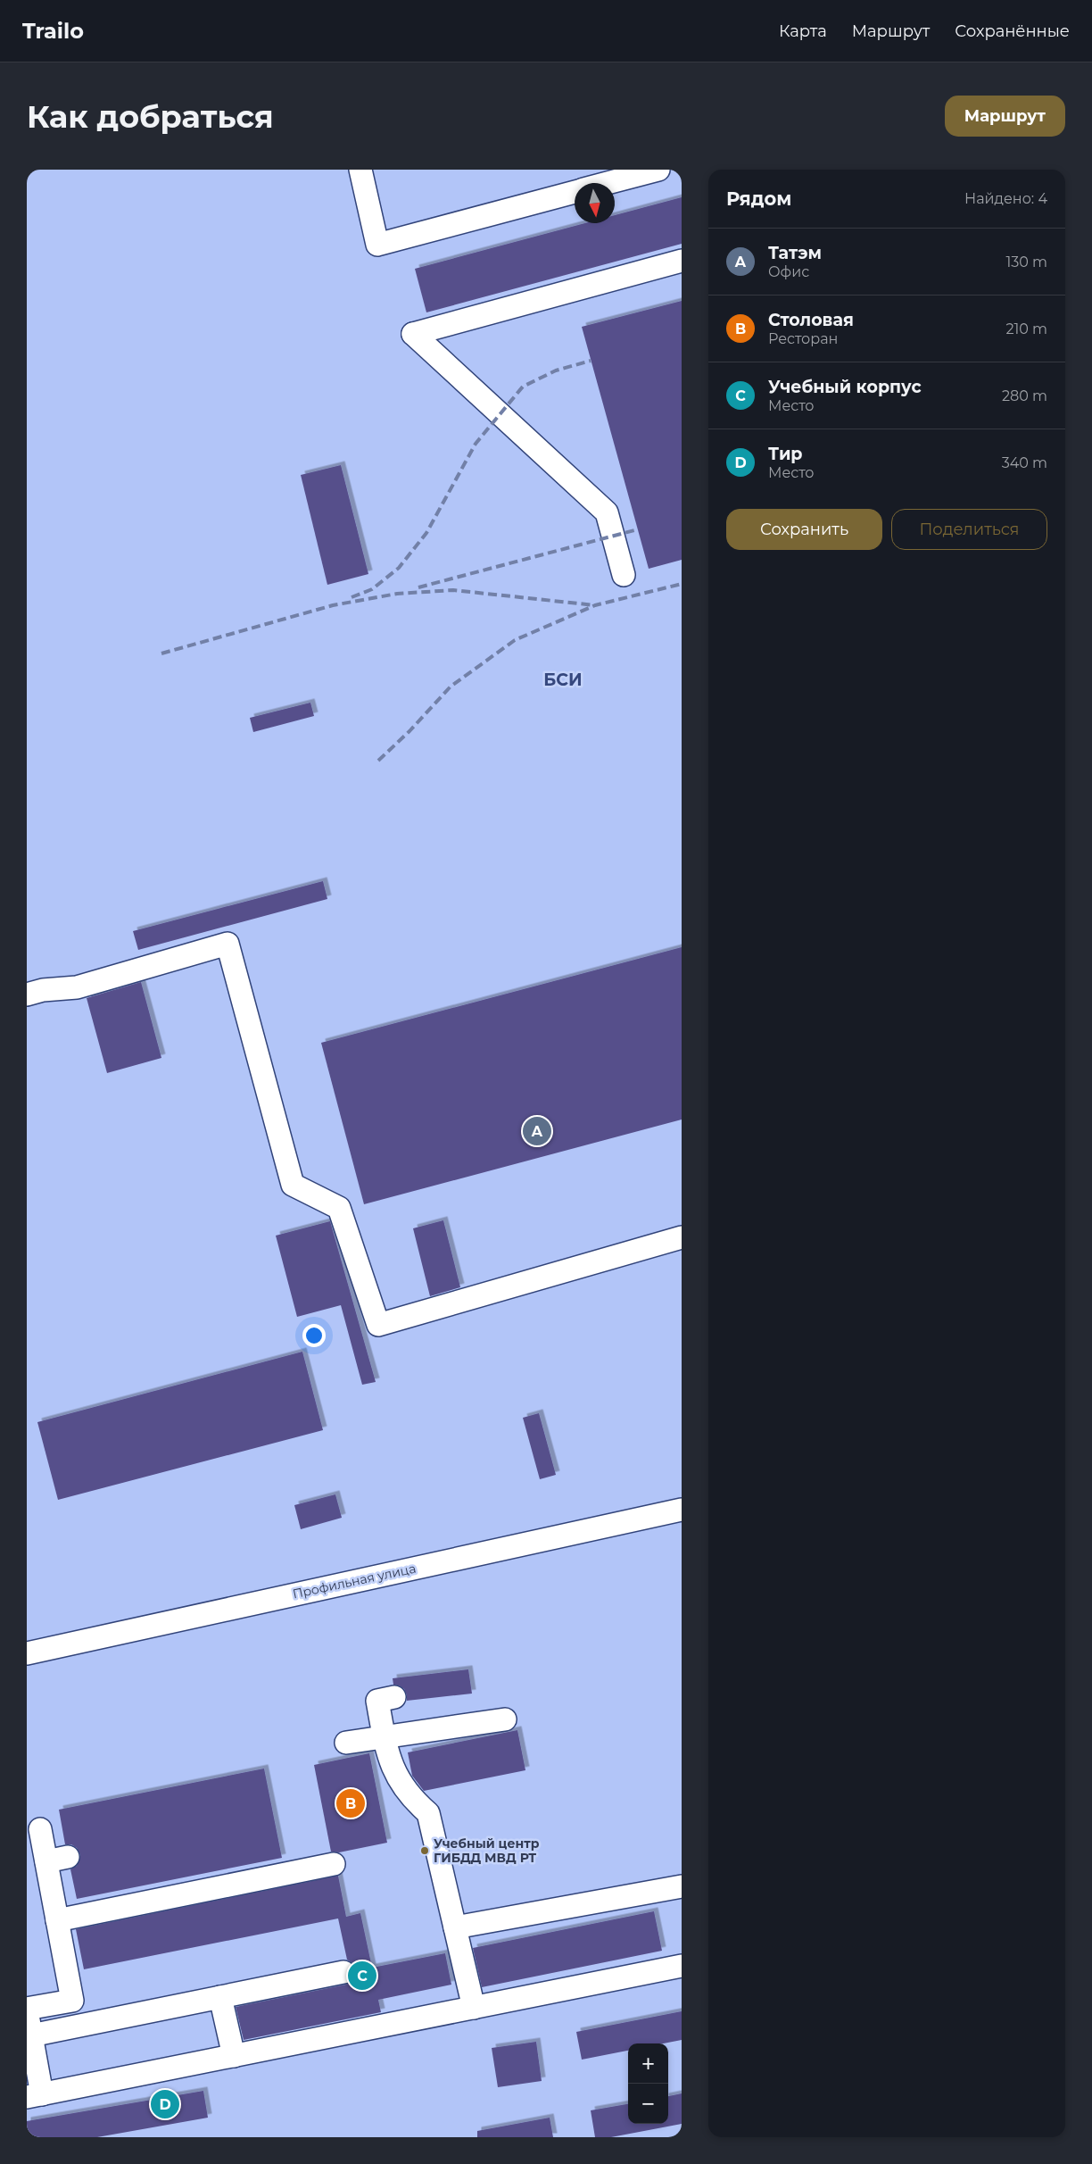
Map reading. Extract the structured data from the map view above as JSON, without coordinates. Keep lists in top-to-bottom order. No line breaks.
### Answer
{"streets":{"street":["Профильная улица"]},"districts":["БСИ"],"places":["Учебный центр ГИБДД МВД РТ"],"north":"bottom","page":{"header":"Trailo","nav":["Карта","Маршрут","Сохранённые"],"buttons":["Маршрут",["Сохранить","Поделиться"]],"title":"Как добраться","heading":["Рядом","Найдено: 4"],"list":[{"mark":"A","name":"Татэм","note":"Офис","value":"130 m"},{"mark":"B","name":"Столовая","note":"Ресторан","value":"210 m"},{"mark":"C","name":"Учебный корпус","note":"Место","value":"280 m"},{"mark":"D","name":"Тир","note":"Место","value":"340 m"}],"pins":["A","B","C","D"],"map_buttons":["+","−"]}}
